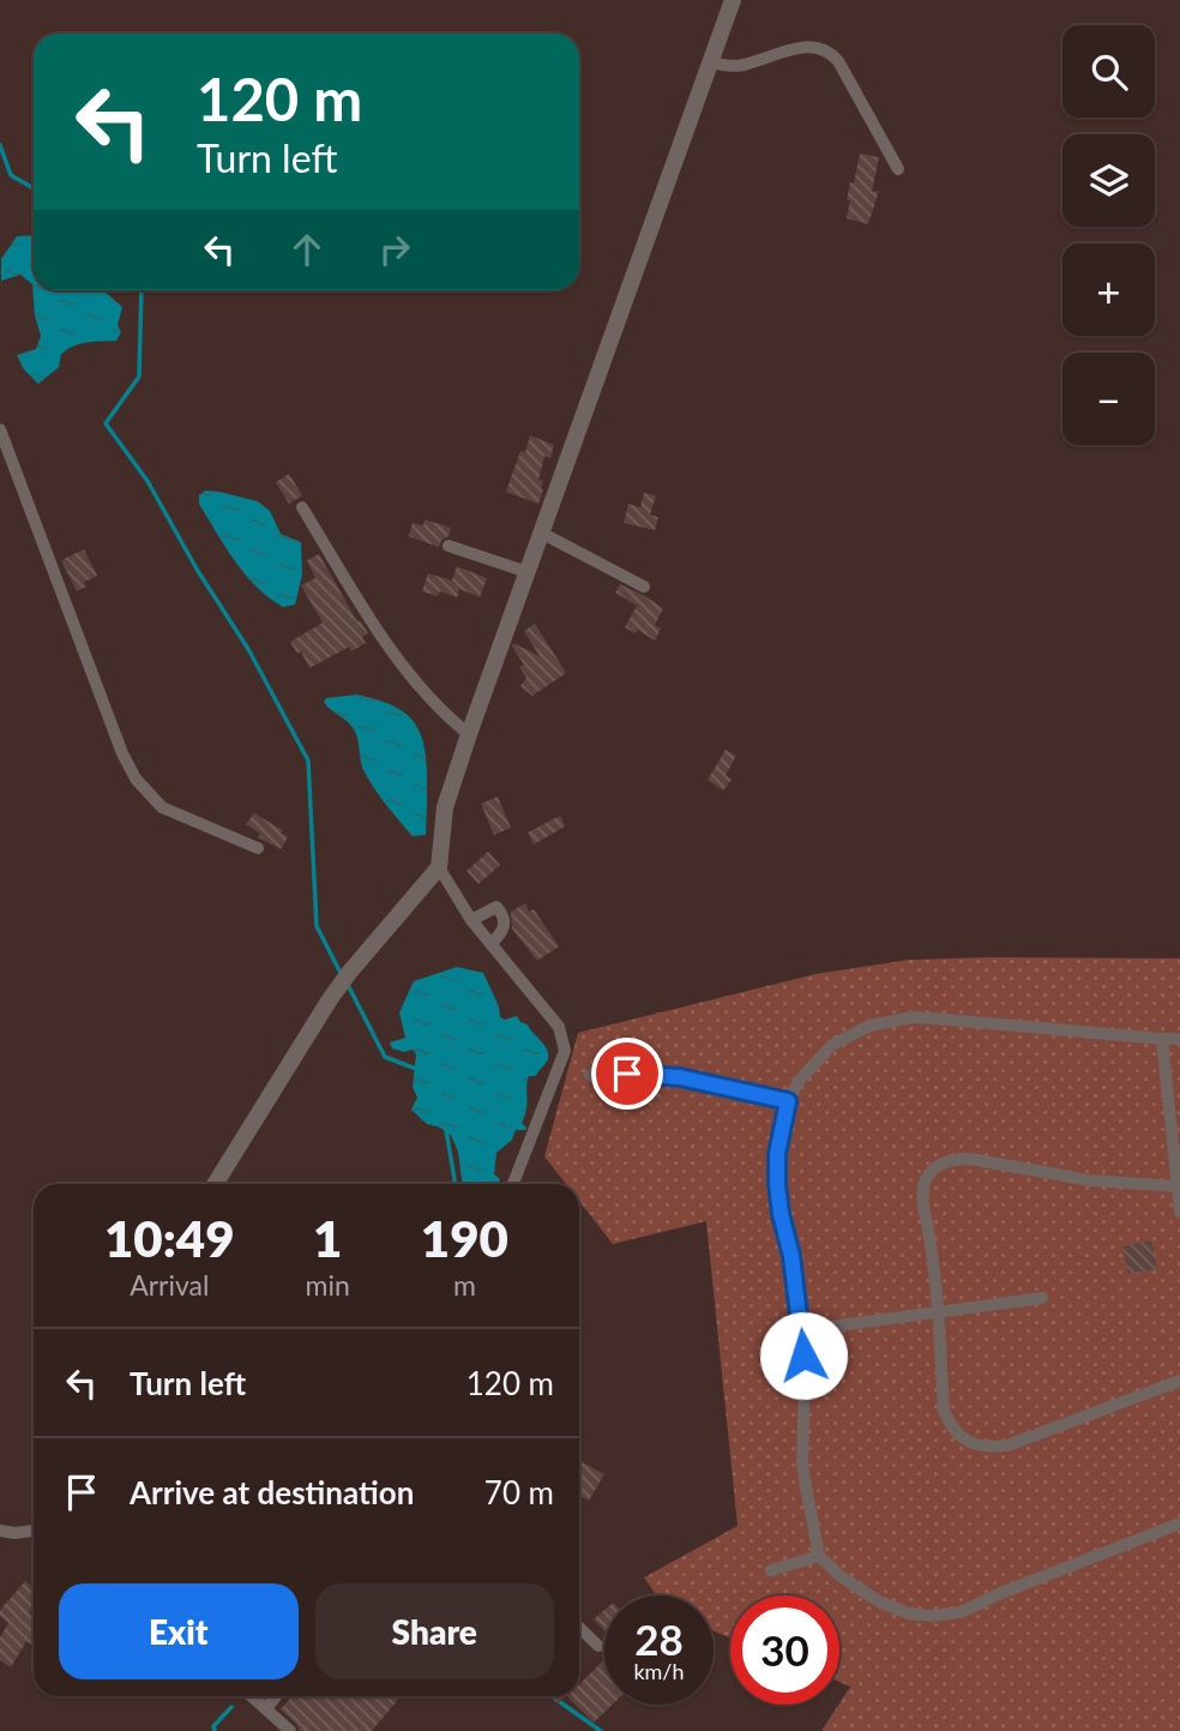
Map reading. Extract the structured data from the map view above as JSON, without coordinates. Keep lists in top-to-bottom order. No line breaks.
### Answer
{"page":{"map_buttons":["+","−"],"turn":["120 m","Turn left"],"eta":["10:49","Arrival","1","min","190","m"],"list":[{"name":"Turn left","value":"120 m"},{"name":"Arrive at destination","value":"70 m"}],"buttons":["Exit","Share"],"speed":"28 km/h","limit":"30"}}
